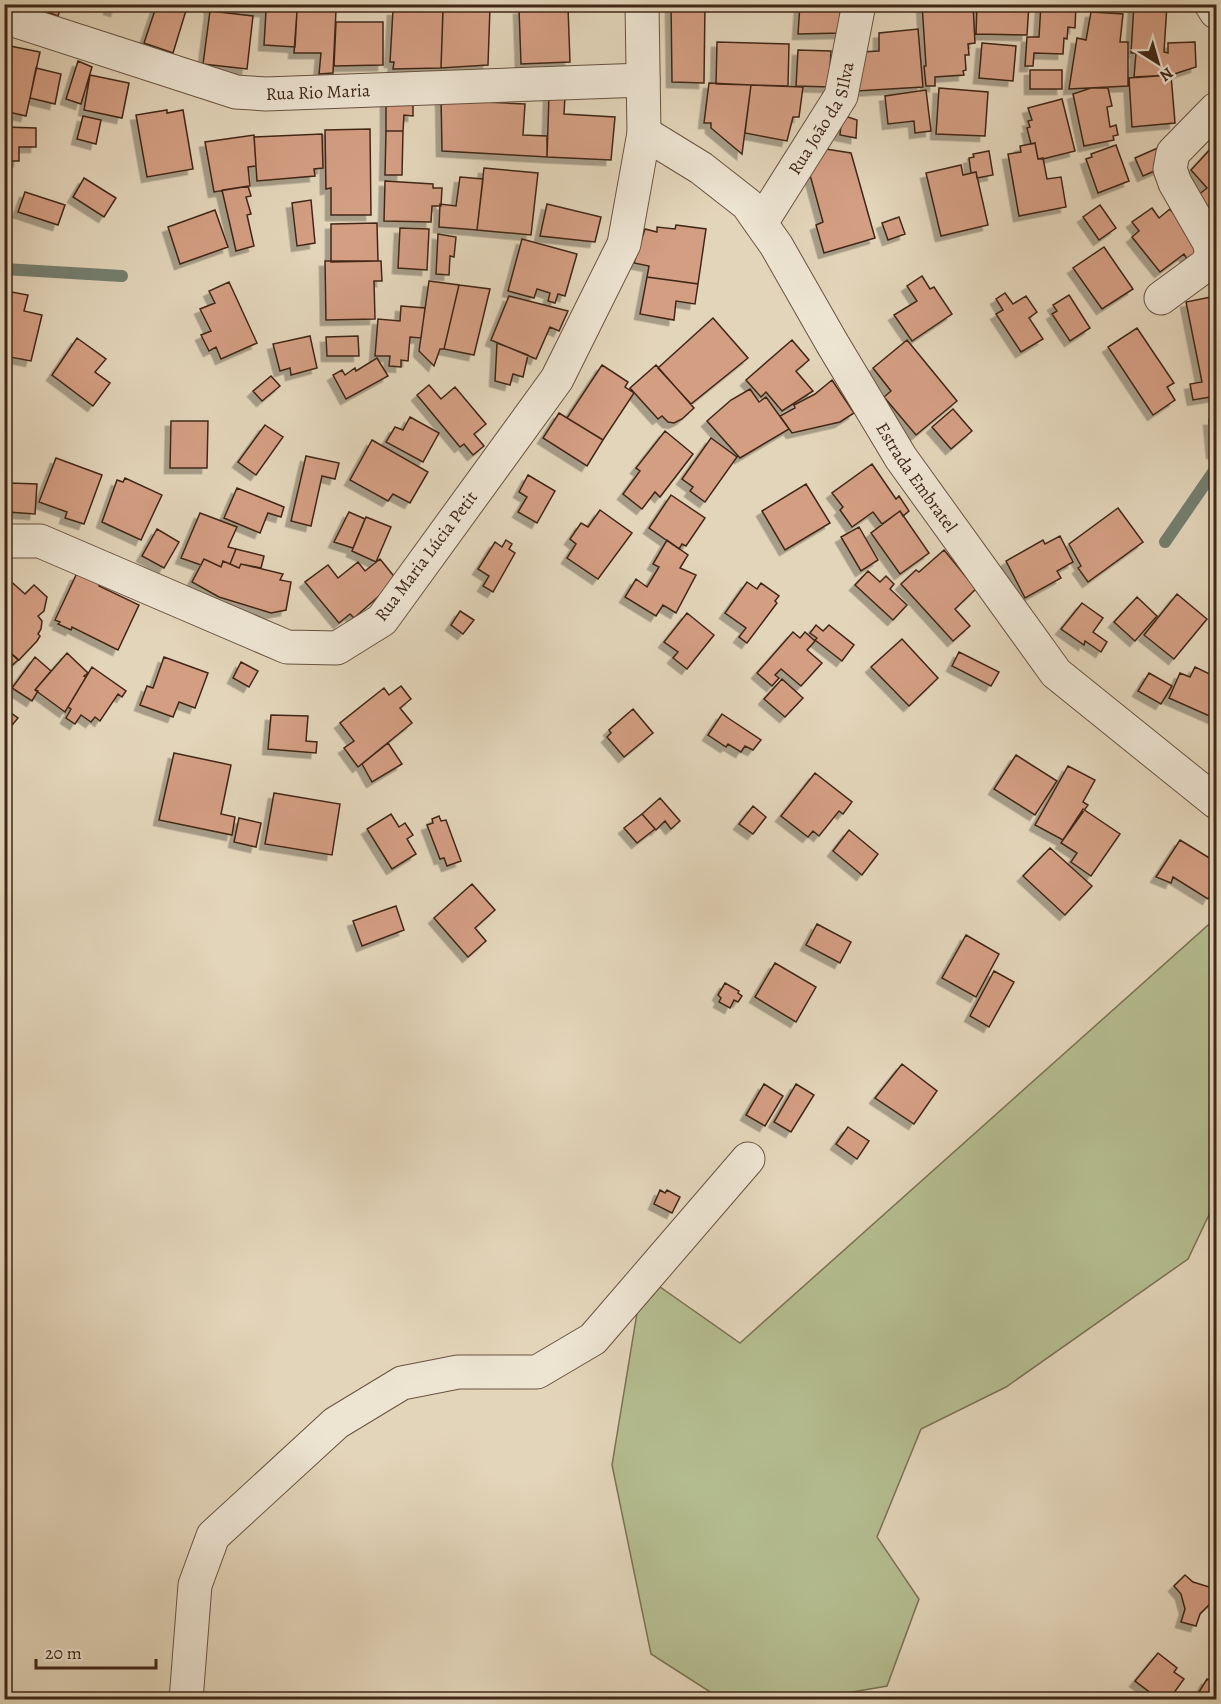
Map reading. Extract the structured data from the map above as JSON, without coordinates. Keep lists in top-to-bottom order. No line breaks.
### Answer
{"streets":{"street":["Rua Rio Maria","Rua João da SIlva","Estrada Embratel","Rua Maria Lúcia Petit"]},"crossings":[["Rua Rio Maria","Rua Maria Lúcia Petit"],["Rua João da SIlva","Estrada Embratel"],["Estrada Embratel","Rua Maria Lúcia Petit"]],"scale_bar":"20 m","north":"bottom right"}
